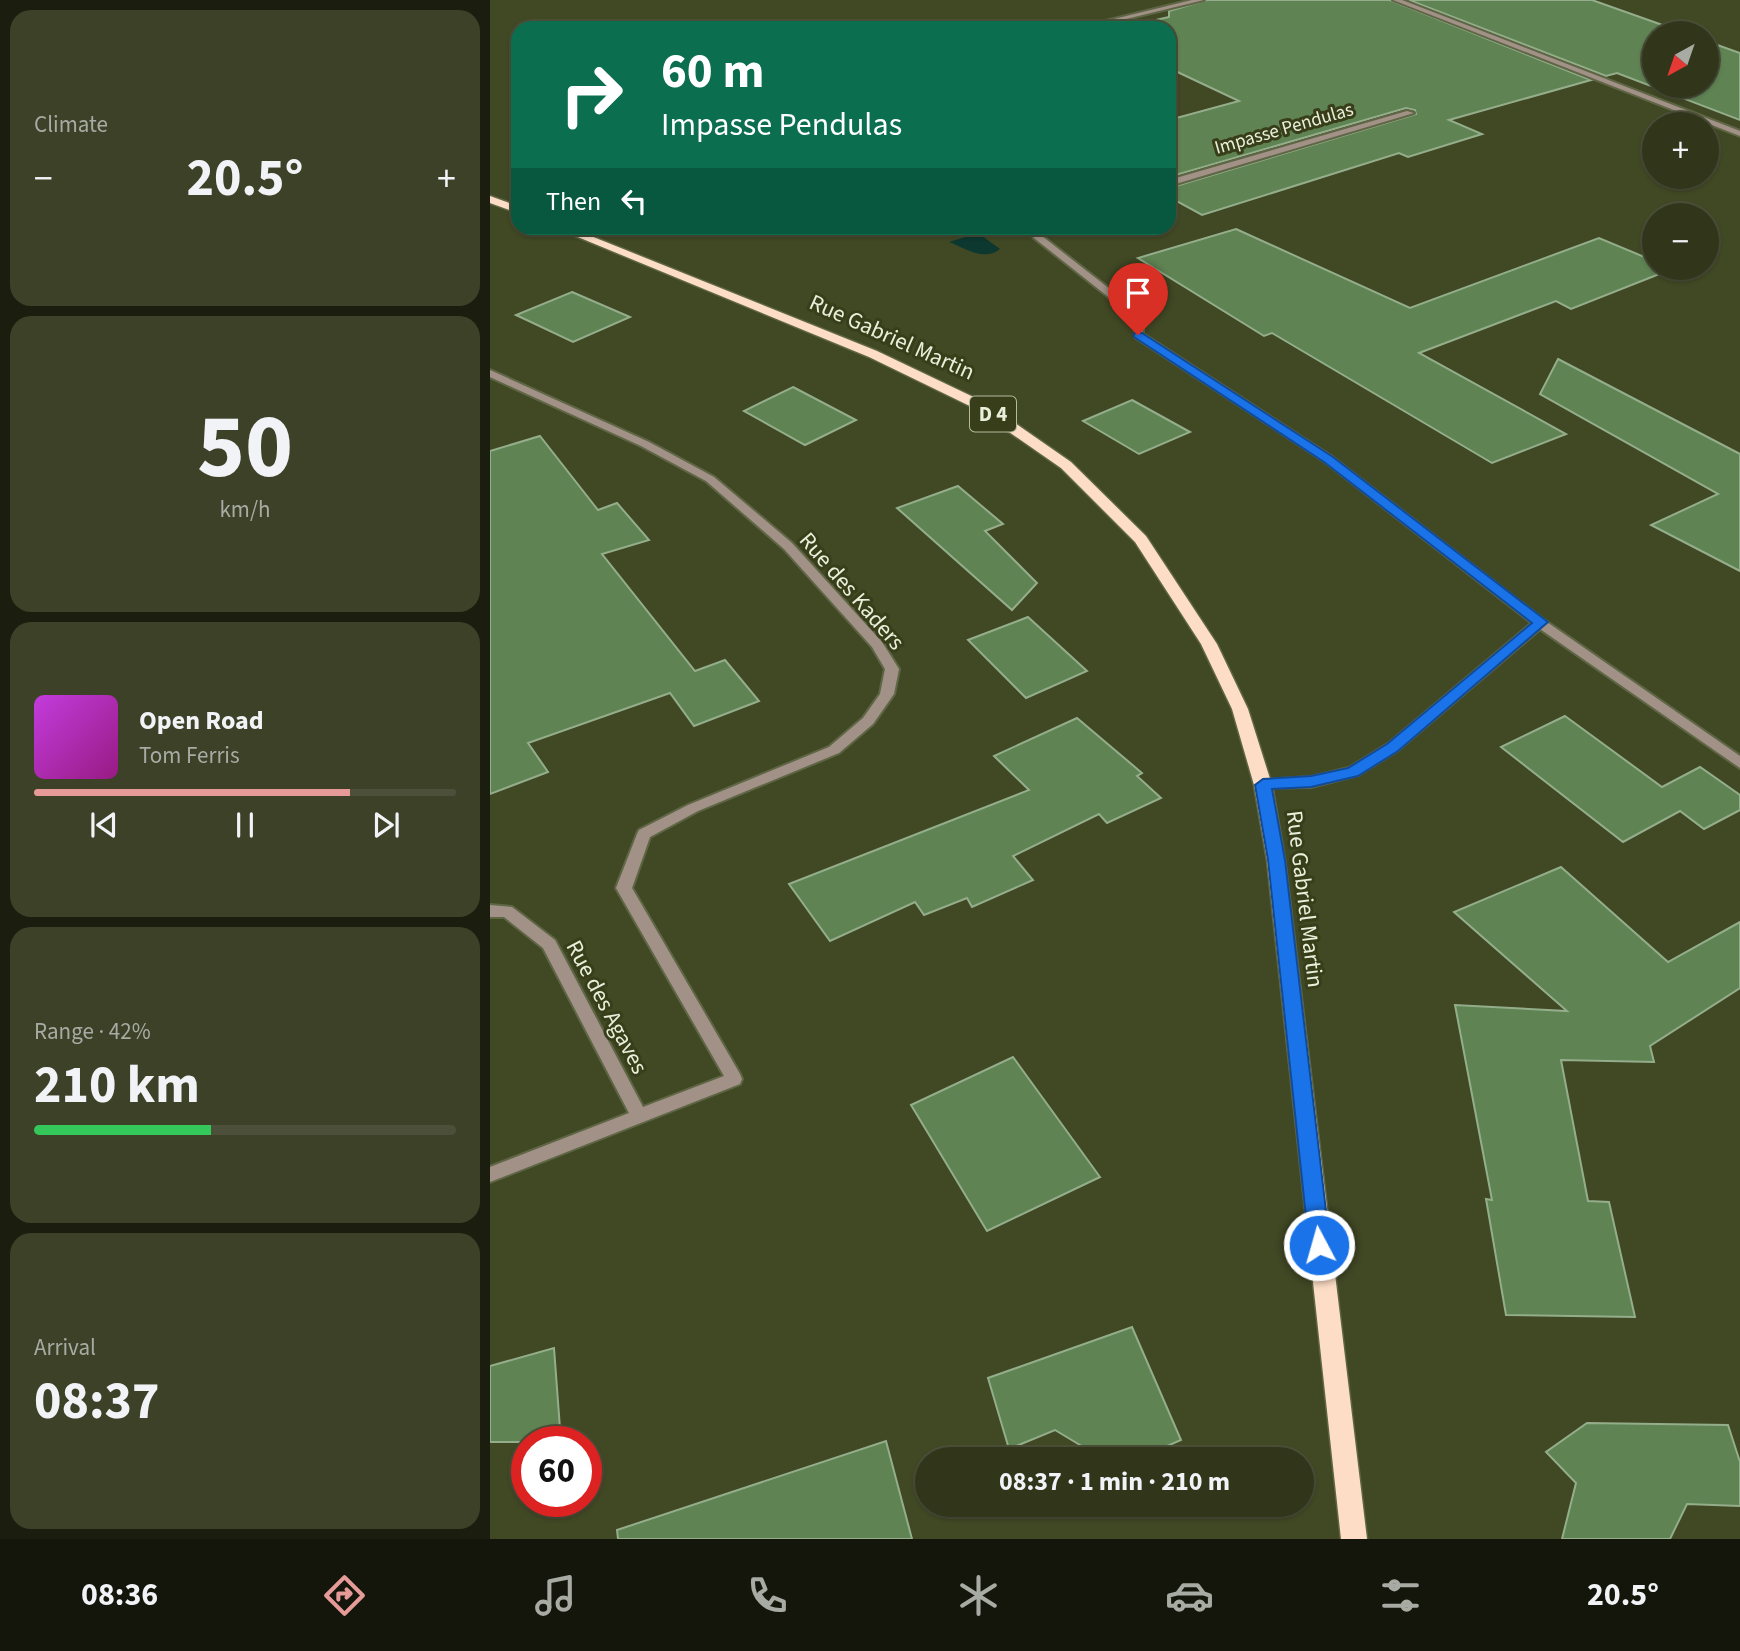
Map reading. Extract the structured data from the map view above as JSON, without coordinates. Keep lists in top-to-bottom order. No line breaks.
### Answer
{"streets":{"main road":["Rue Gabriel Martin","D 4"],"street":["Impasse Pendulas","Rue des Kaders","Rue des Agaves"]},"crossings":[["Rue des Kaders","Rue des Agaves"]],"north":"bottom left","page":{"tile":["Climate",["50","km/h"],["Range · 42%","210 km"],["Arrival","08:37"]],"map_buttons":["+","−"],"turn":["60 m","Impasse Pendulas"],"heat":["−","20.5°","+"],"then":"Then","song":["Open Road","Tom Ferris"],"limit":"60","trip":"08:37 · 1 min · 210 m","tabs":["08:36","20.5°"]}}
